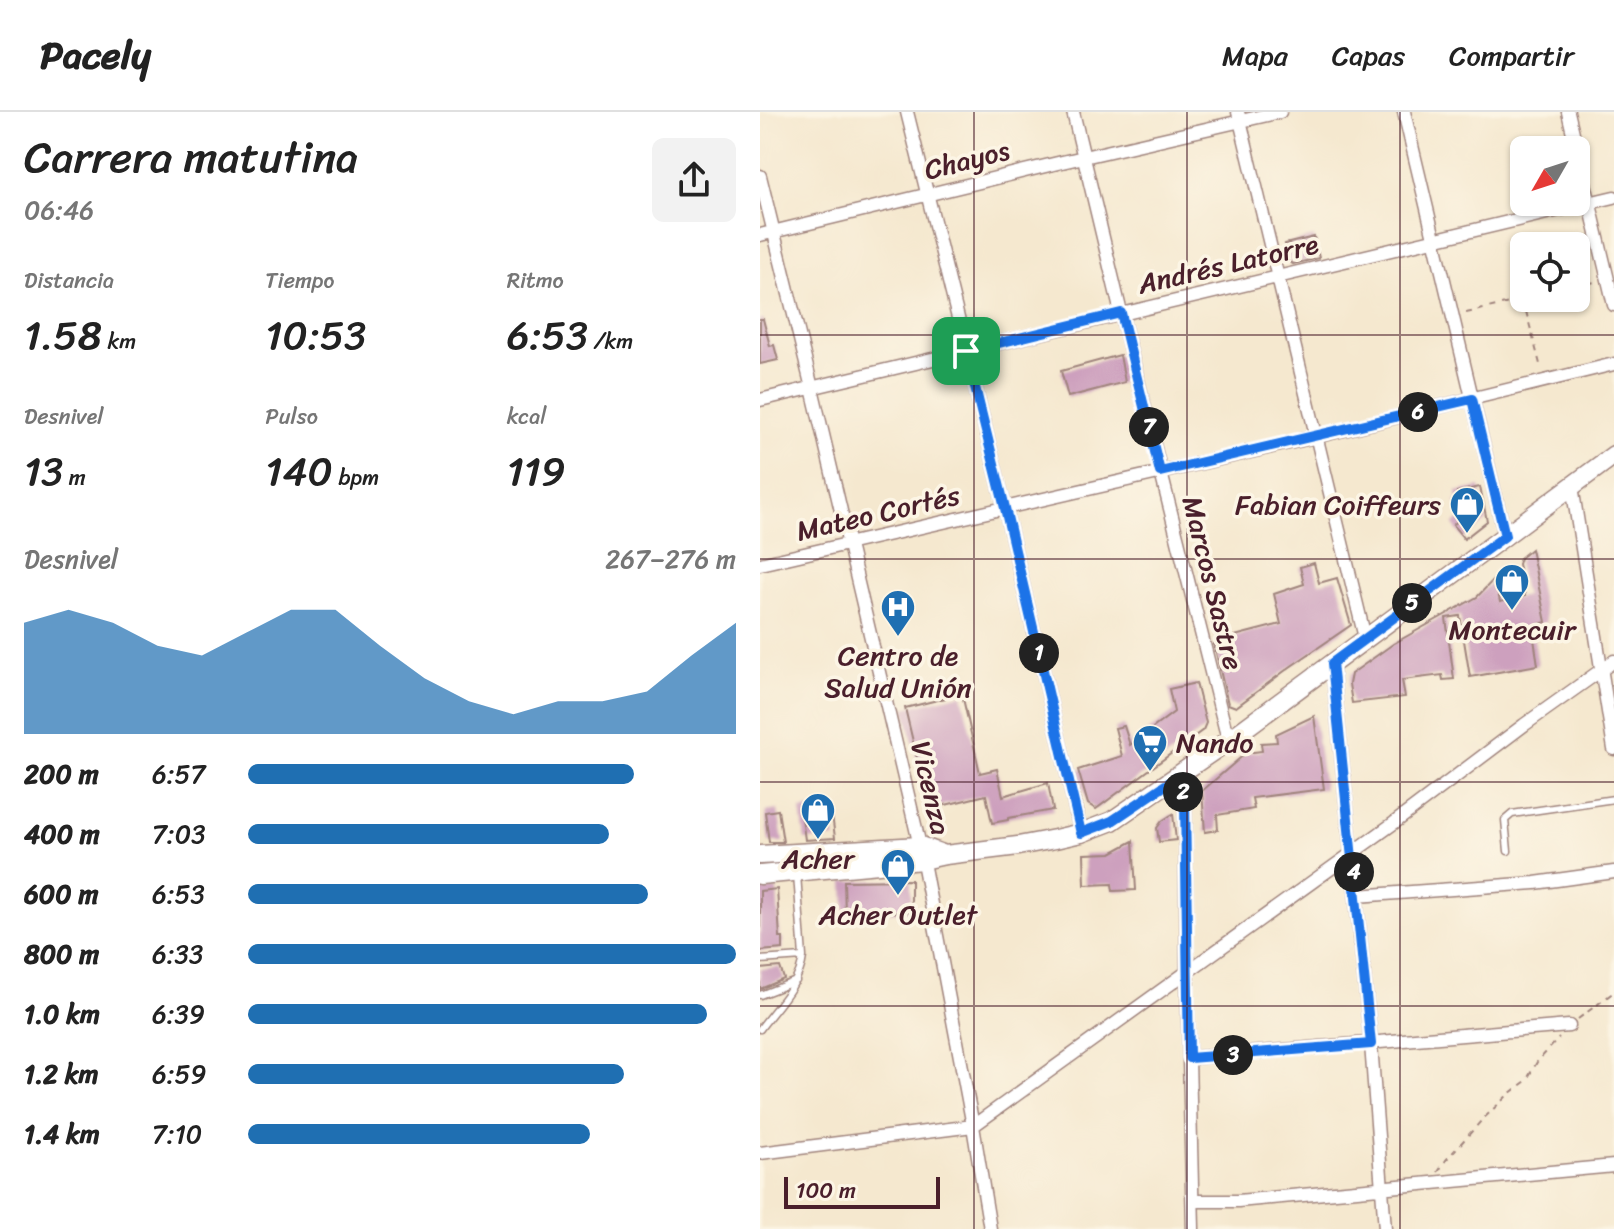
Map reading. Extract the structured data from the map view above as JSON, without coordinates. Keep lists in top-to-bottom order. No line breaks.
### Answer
{"streets":{"street":["Chayos","Andrés Latorre","Mateo Cortés","Marcos Sastre","Vicenza"]},"crossings":[["Chayos","Marcos Sastre"],["Chayos","Vicenza"],["Andrés Latorre","Marcos Sastre"],["Andrés Latorre","Vicenza"],["Mateo Cortés","Marcos Sastre"],["Mateo Cortés","Vicenza"]],"places":{"shop":["Fabian Coiffeurs","Montecuir","Acher","Acher Outlet"],"hospital":["Centro de Salud Unión"],"supermarket":["Nando"]},"scale_bar":"100 m","north":"bottom left","page":{"header":"Pacely","nav":["Mapa","Capas","Compartir"],"heading":["Carrera matutina","06:46"],"stats":[["Distancia","1.58 km"],["Tiempo","10:53"],["Ritmo","6:53 /km"],["Desnivel","13 m"],["Pulso","140 bpm"],["kcal","119"]],"pins":["6","7","5","1","2","4","3"],"chart":["Desnivel","267–276 m"],"list":[{"name":"200 m","note":"6:57"},{"name":"400 m","note":"7:03"},{"name":"600 m","note":"6:53"},{"name":"800 m","note":"6:33"},{"name":"1.0 km","note":"6:39"},{"name":"1.2 km","note":"6:59"},{"name":"1.4 km","note":"7:10"}],"scale":"100 m"}}
